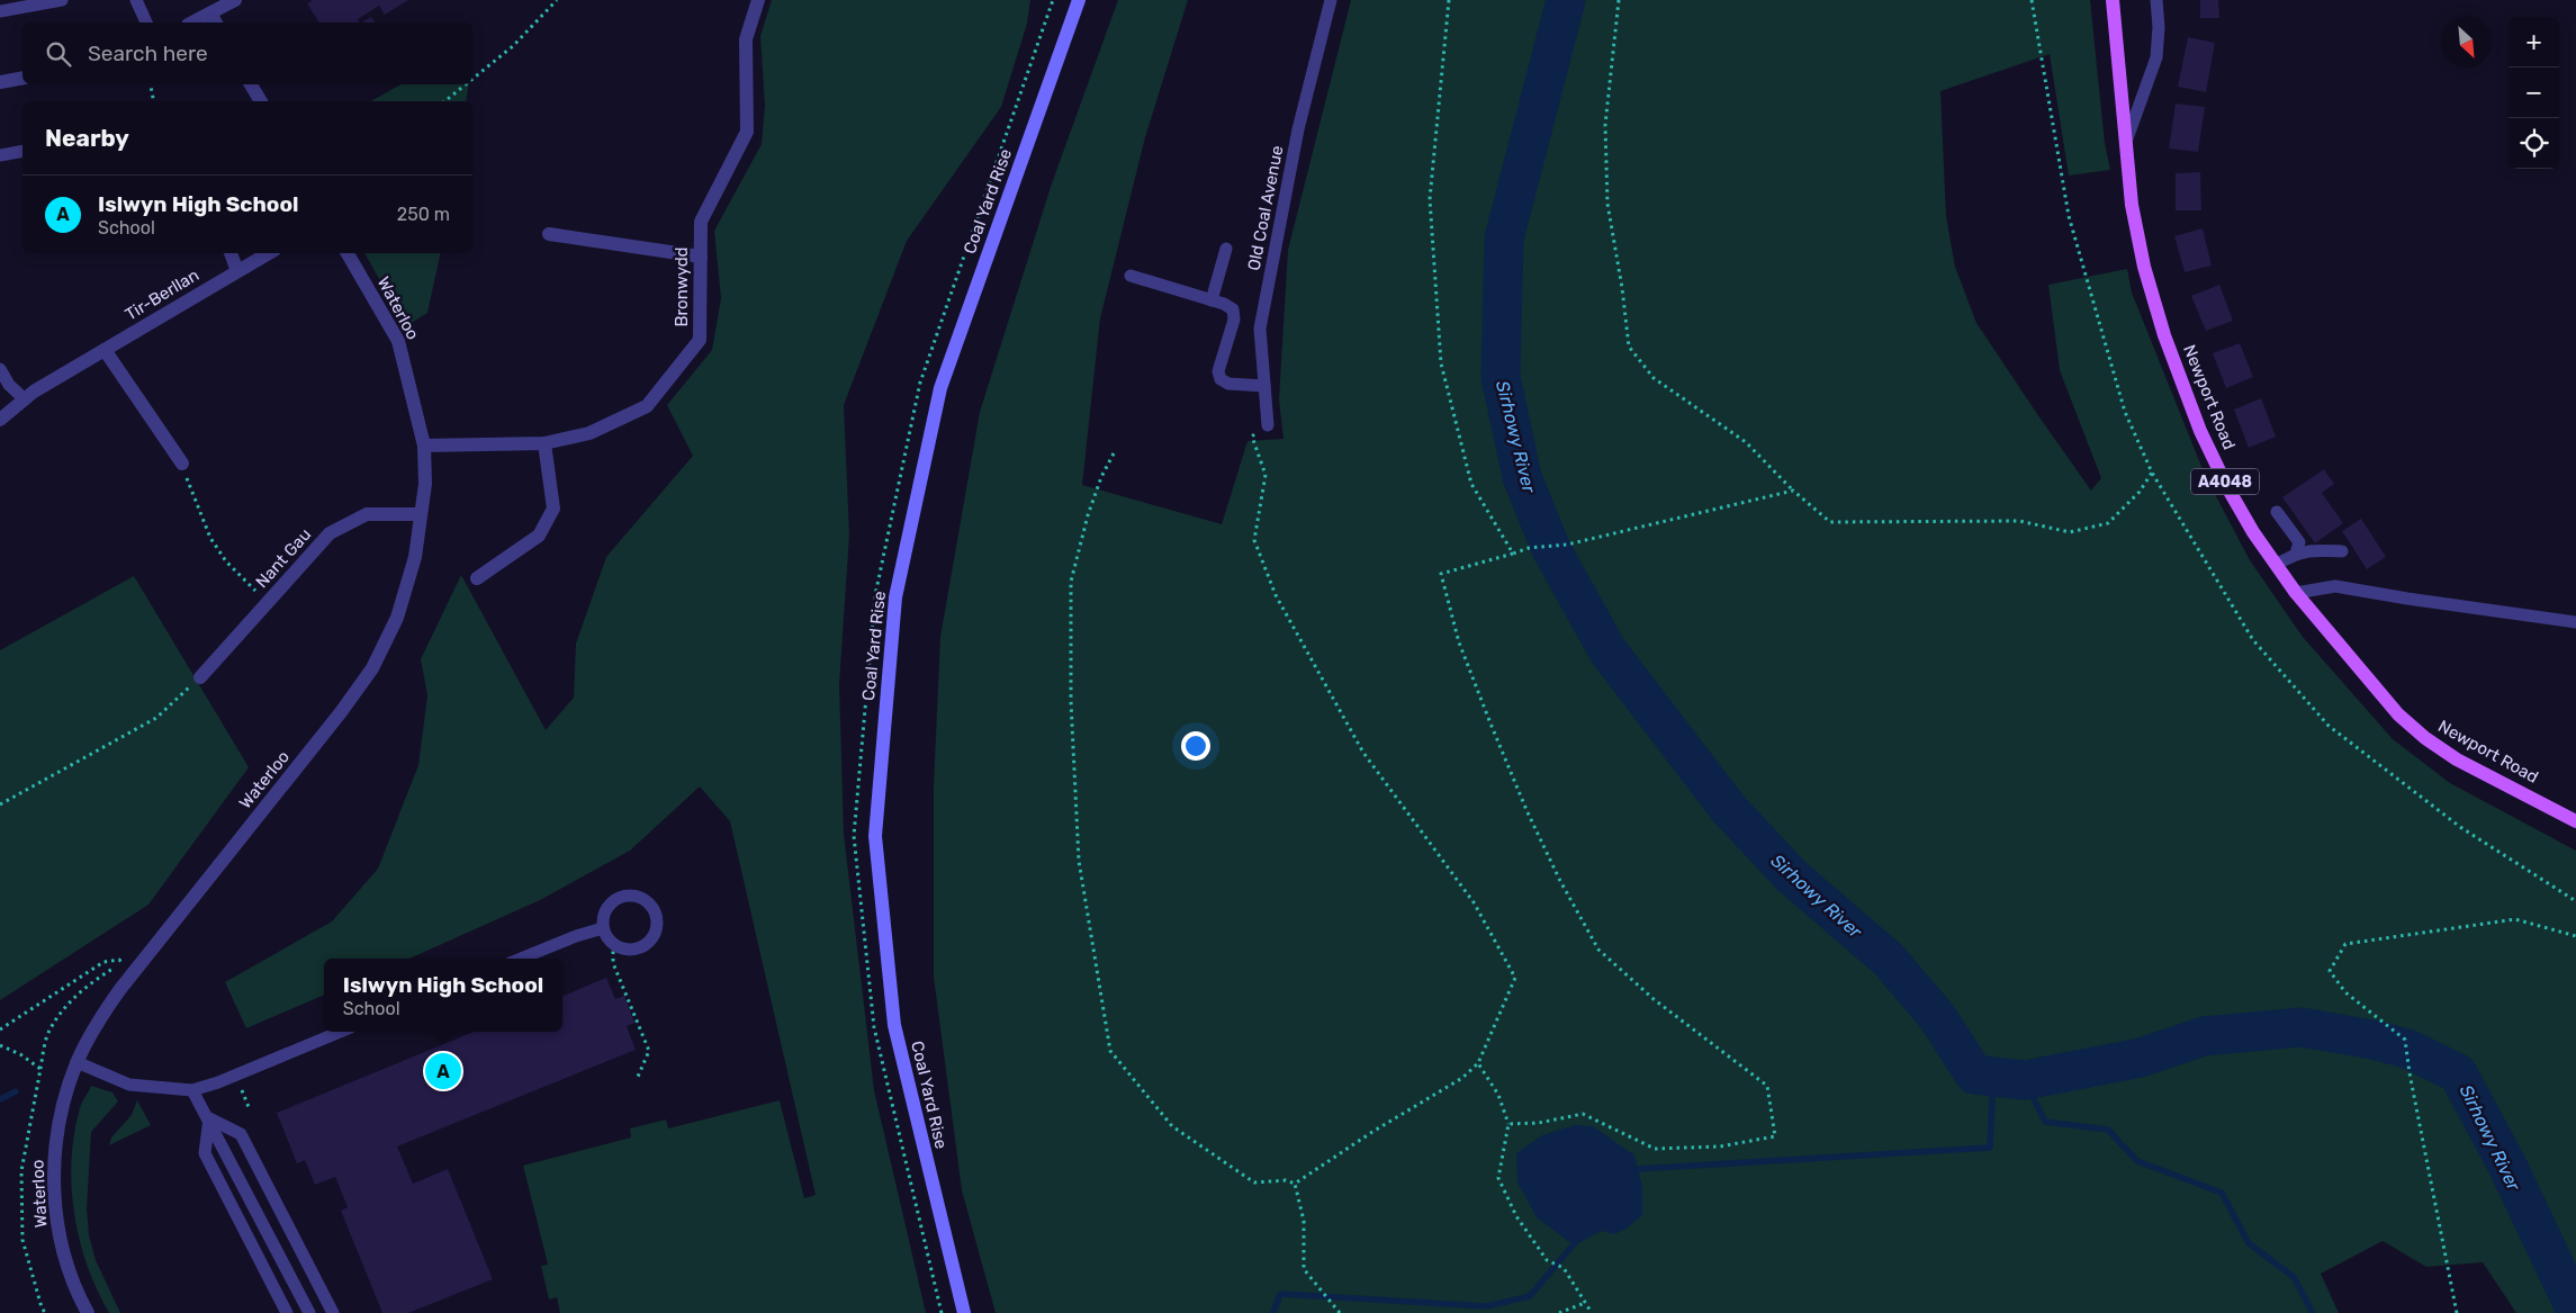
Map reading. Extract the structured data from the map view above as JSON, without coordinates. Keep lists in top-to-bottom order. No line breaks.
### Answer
{"streets":{"main road":["Coal Yard Rise","Newport Road","A4048"],"street":["Bronwydd","Tir-Berllan","Waterloo","Nant Gau"],"lane":["Old Coal Avenue"]},"crossings":[["Bronwydd","Waterloo"],["Waterloo","Nant Gau"]],"water":["Sirhowy River"],"north":"bottom right","page":{"map_buttons":["+","−"],"search":"Search here","heading":"Nearby","list":[{"mark":"A","name":"Islwyn High School","note":"School","value":"250 m"}],"popup":["Islwyn High School","School"],"pins":"A"}}
